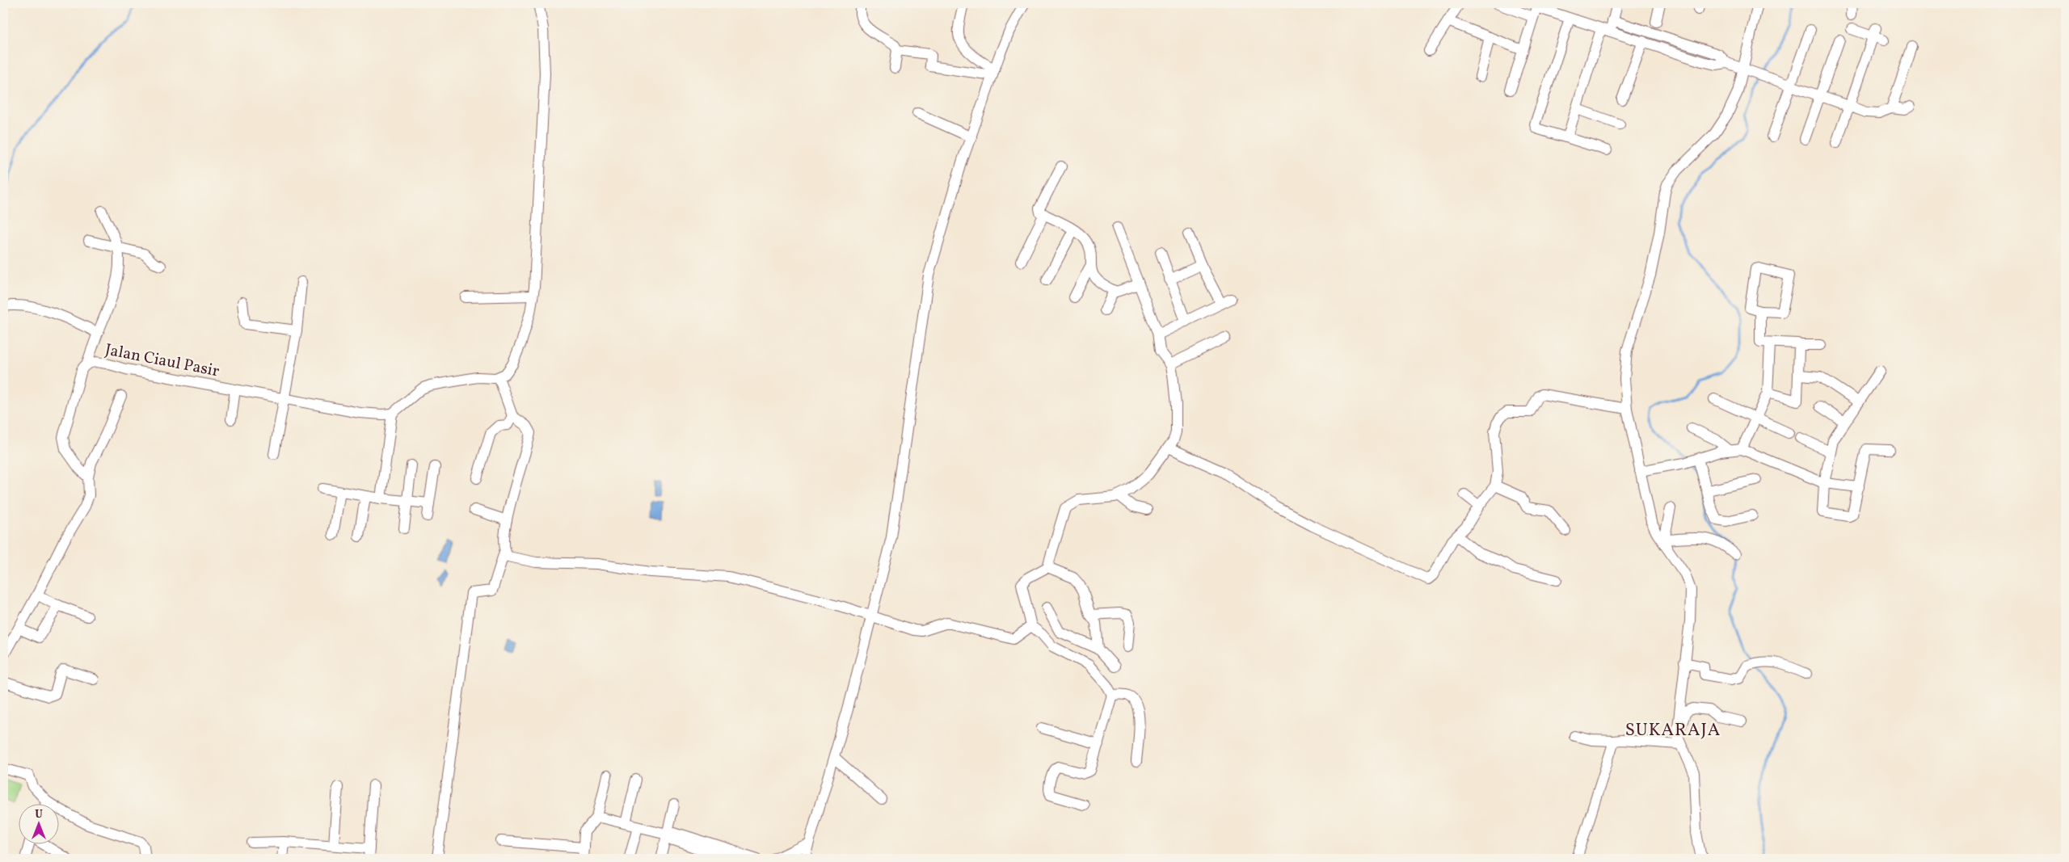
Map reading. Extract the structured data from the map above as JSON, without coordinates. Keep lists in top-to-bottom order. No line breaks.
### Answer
{"streets":{"street":["Jalan Ciaul Pasir"]},"districts":["SUKARAJA"],"north":"top"}
